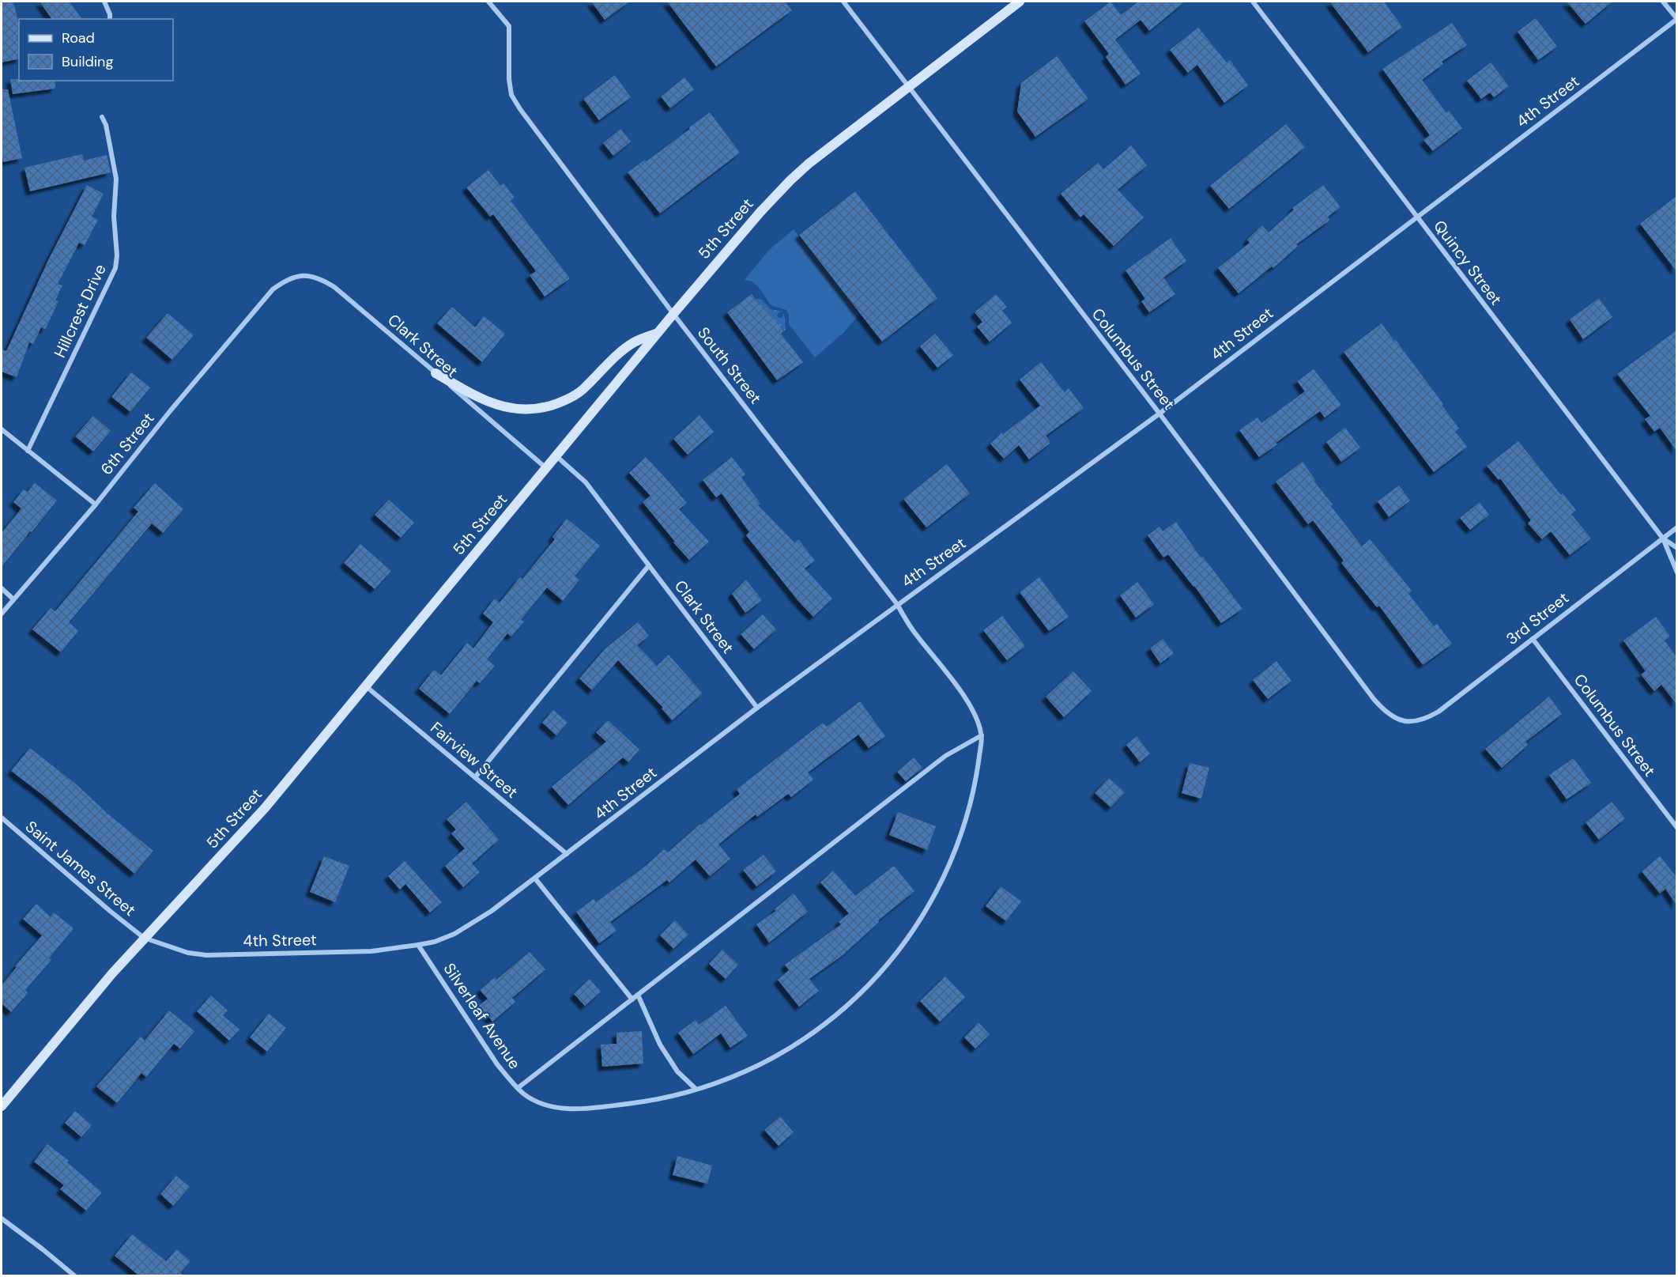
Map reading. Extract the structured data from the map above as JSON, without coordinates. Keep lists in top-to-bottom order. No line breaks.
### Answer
{"streets":{"main road":["5th Street"],"street":["4th Street","Quincy Street","Hillcrest Drive","Clark Street","Columbus Street","South Street","6th Street","3rd Street","Fairview Street","Saint James Street","Silverleaf Avenue"]},"crossings":[["4th Street","5th Street"],["4th Street","Quincy Street"],["4th Street","Clark Street"],["4th Street","Columbus Street"],["4th Street","South Street"],["4th Street","Fairview Street"],["4th Street","Saint James Street"],["4th Street","Silverleaf Avenue"],["5th Street","Clark Street"],["5th Street","Columbus Street"],["5th Street","South Street"],["5th Street","Fairview Street"],["5th Street","Saint James Street"],["Quincy Street","3rd Street"],["Clark Street","6th Street"],["Columbus Street","3rd Street"],["South Street","Silverleaf Avenue"]],"legend":["Road","Building"]}
